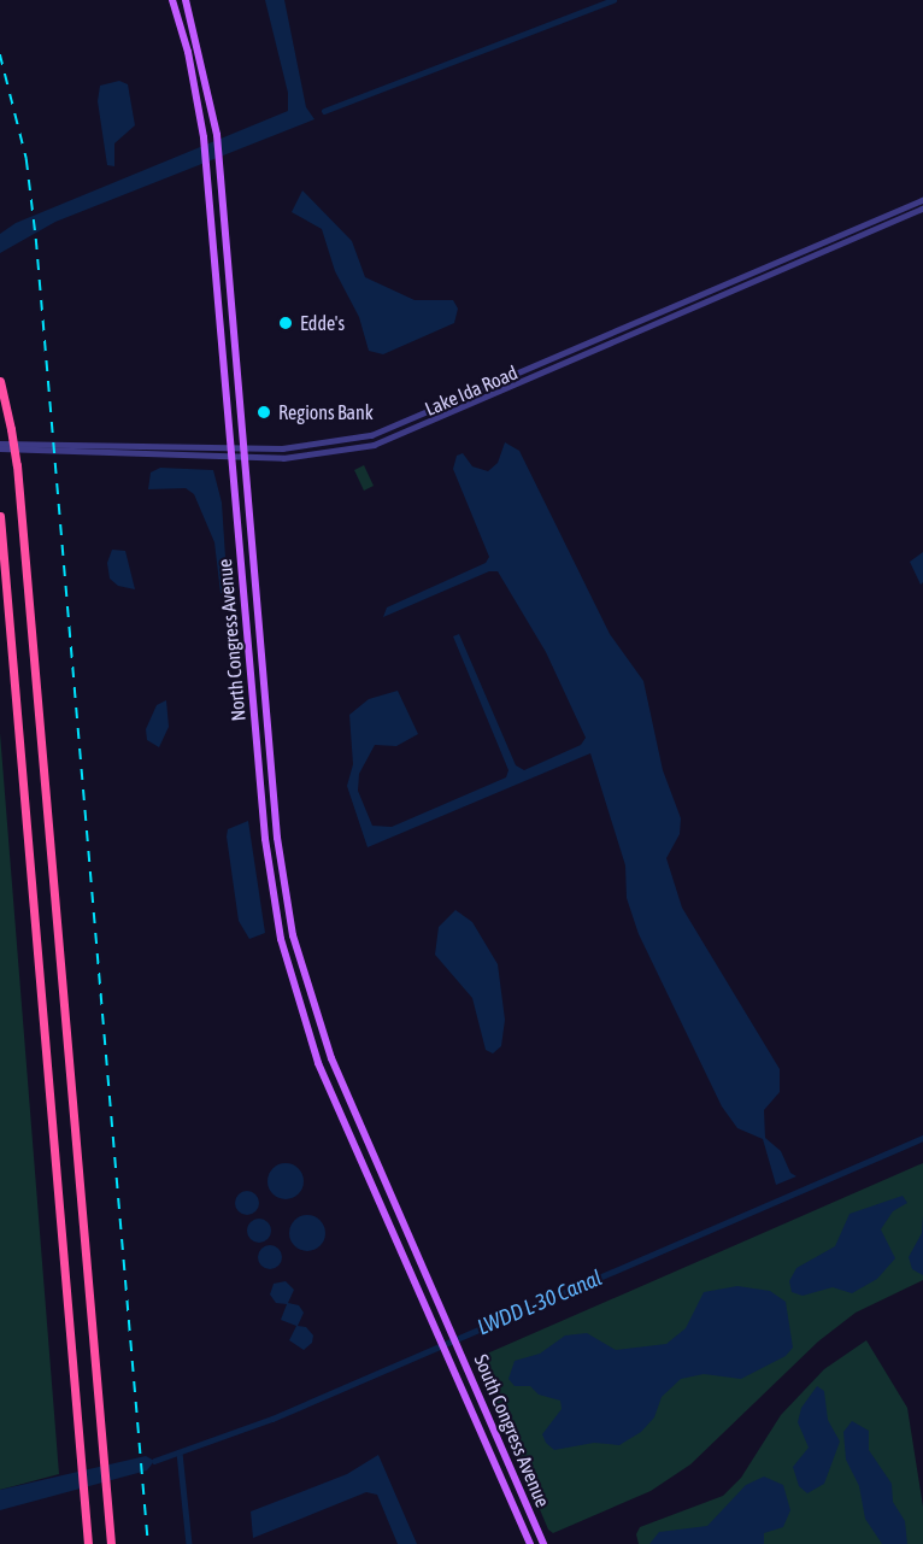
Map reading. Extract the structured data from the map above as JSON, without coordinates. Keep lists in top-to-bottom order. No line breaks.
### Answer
{"streets":{"main road":["North Congress Avenue","South Congress Avenue"],"street":["Lake Ida Road"]},"crossings":[["Lake Ida Road","North Congress Avenue"],["North Congress Avenue","South Congress Avenue"]],"water":["LWDD L-30 Canal"],"places":["Edde's","Regions Bank"]}
